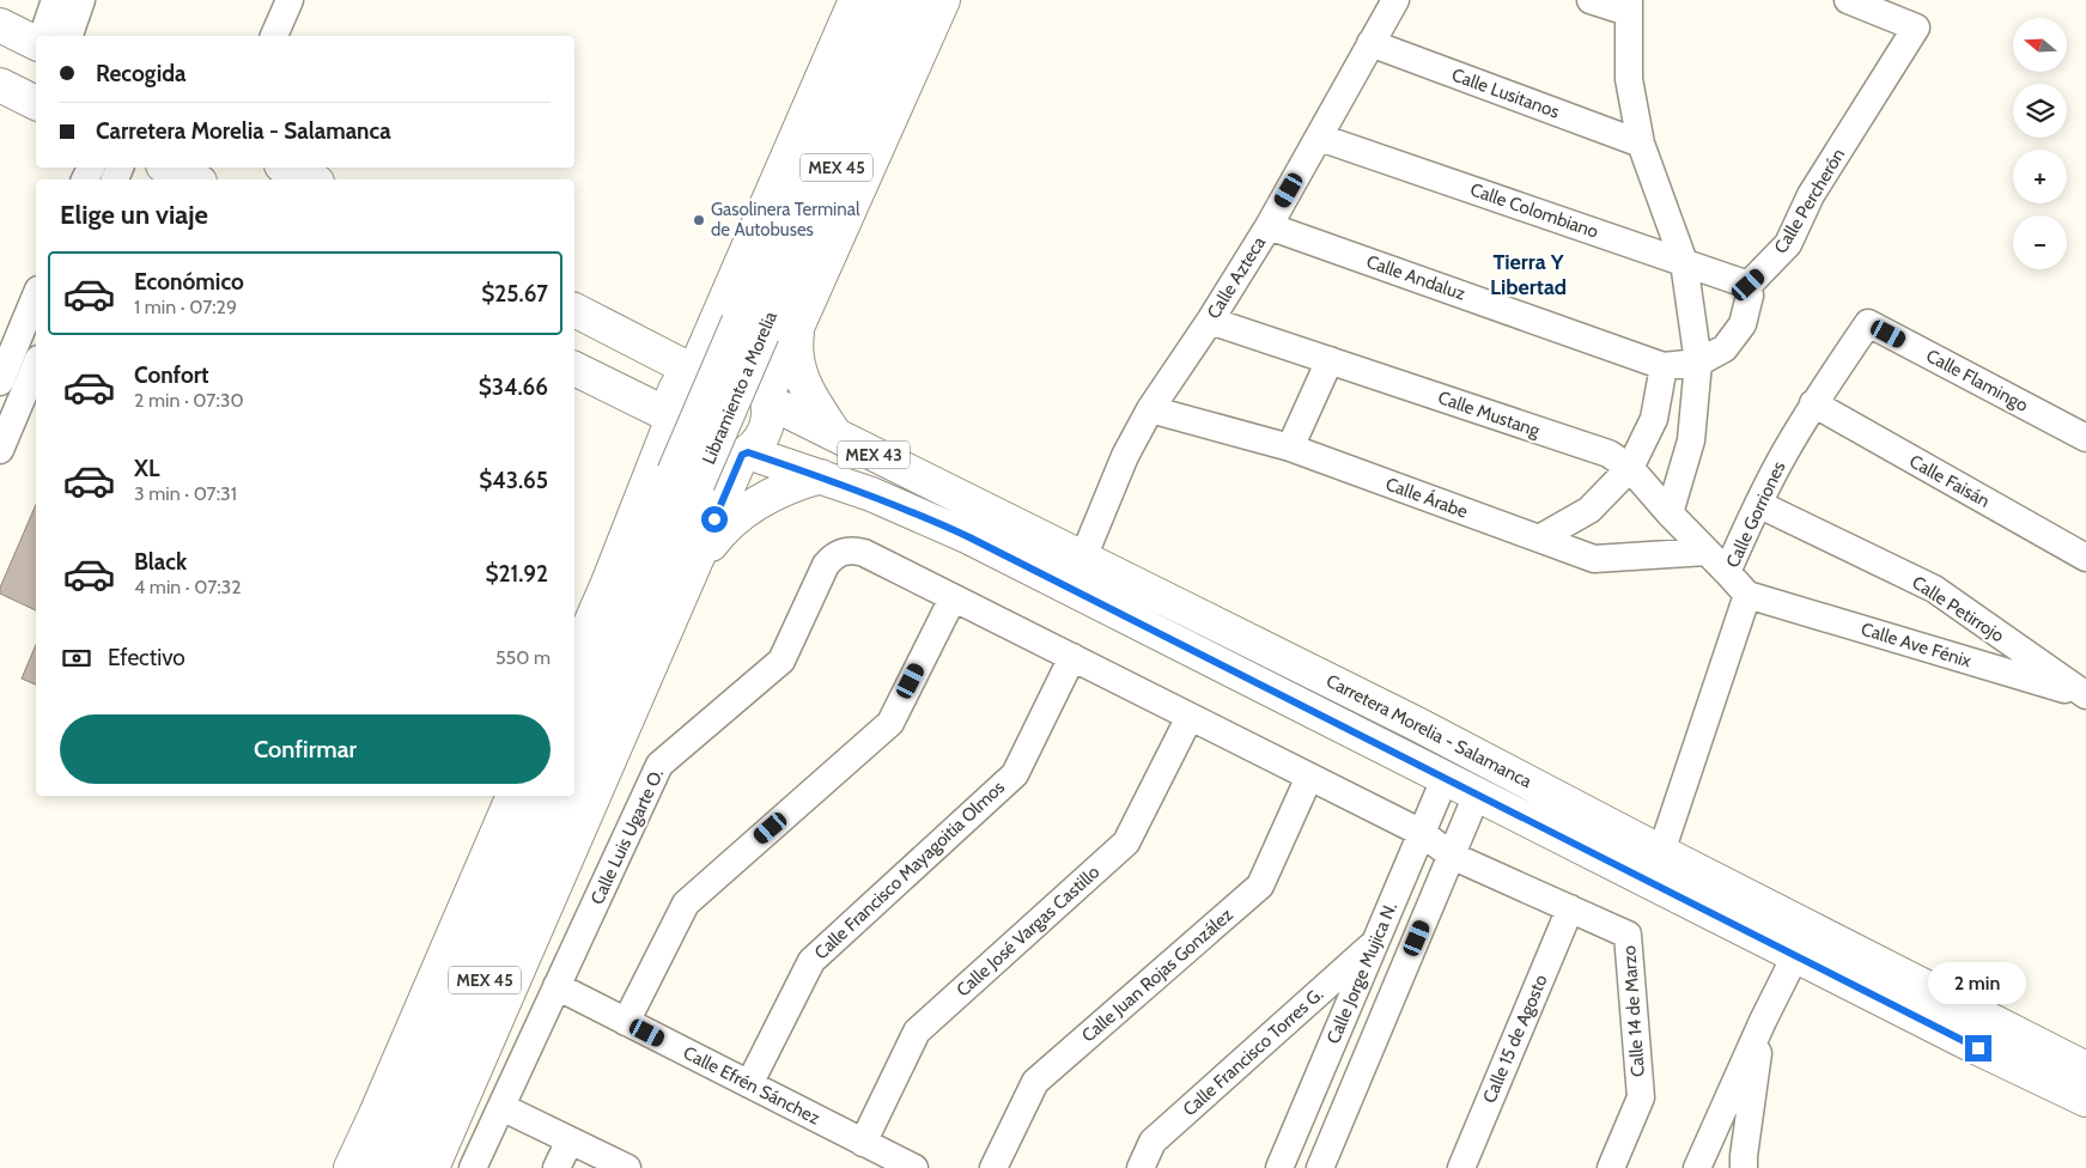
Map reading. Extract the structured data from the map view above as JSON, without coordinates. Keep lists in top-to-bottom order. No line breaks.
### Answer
{"streets":{"main road":["MEX 45","Libramiento a Morelia","MEX 43","Carretera Morelia - Salamanca"],"street":["Calle Lusitanos","Calle Percherón","Calle Colombiano","Calle Azteca","Calle Andaluz","Calle Flamingo","Calle Mustang","Calle Faisán","Calle Árabe","Calle Gorriones","Calle Petirrojo","Calle Ave Fénix","Calle Luis Ugarte O.","Calle Francisco Mayagoitia Olmos","Calle José Vargas Castillo","Calle Jorge Mujica N.","Calle Juan Rojas González","Calle 14 de Marzo","Calle 15 de Agosto","Calle Francisco Torres G.","Calle Efrén Sánchez"]},"crossings":[["Calle Lusitanos","Calle Azteca"],["Calle Percherón","Calle Colombiano"],["Calle Colombiano","Calle Azteca"],["Calle Azteca","Calle Andaluz"],["Calle Azteca","Calle Mustang"],["Calle Azteca","Calle Árabe"],["Calle Azteca","Carretera Morelia - Salamanca"],["Calle Flamingo","Calle Gorriones"],["Calle Mustang","Calle Árabe"],["Calle Mustang","Calle Gorriones"],["MEX 43","Carretera Morelia - Salamanca"],["Calle Faisán","Calle Gorriones"],["Calle Gorriones","Calle Petirrojo"],["Calle Gorriones","Calle Ave Fénix"],["Calle Gorriones","Carretera Morelia - Salamanca"],["Calle Petirrojo","Calle Ave Fénix"],["Carretera Morelia - Salamanca","Calle Jorge Mujica N."],["Calle Luis Ugarte O.","Calle 14 de Marzo"],["Calle Luis Ugarte O.","Calle Efrén Sánchez"],["Calle Francisco Mayagoitia Olmos","Calle 14 de Marzo"],["Calle Francisco Mayagoitia Olmos","Calle Efrén Sánchez"],["Calle José Vargas Castillo","Calle 14 de Marzo"],["Calle José Vargas Castillo","Calle Efrén Sánchez"],["Calle Jorge Mujica N.","Calle 14 de Marzo"],["Calle Jorge Mujica N.","Calle Francisco Torres G."],["Calle Juan Rojas González","Calle 14 de Marzo"],["Calle 14 de Marzo","Calle 15 de Agosto"]],"districts":["Tierra Y Libertad"],"places":["Gasolinera Terminal de Autobuses"],"north":"left","page":{"map_buttons":["+","−"],"banner":["Recogida","Carretera Morelia - Salamanca"],"heading":"Elige un viaje","list":[{"name":"Económico","note":"1 min · 07:29","value":"$25.67"},{"name":"Confort","note":"2 min · 07:30","value":"$34.66"},{"name":"XL","note":"3 min · 07:31","value":"$43.65"},{"name":"Black","note":"4 min · 07:32","value":"$21.92"}],"pay":["Efectivo","550 m"],"buttons":"Confirmar","bubble":"2 min"}}
